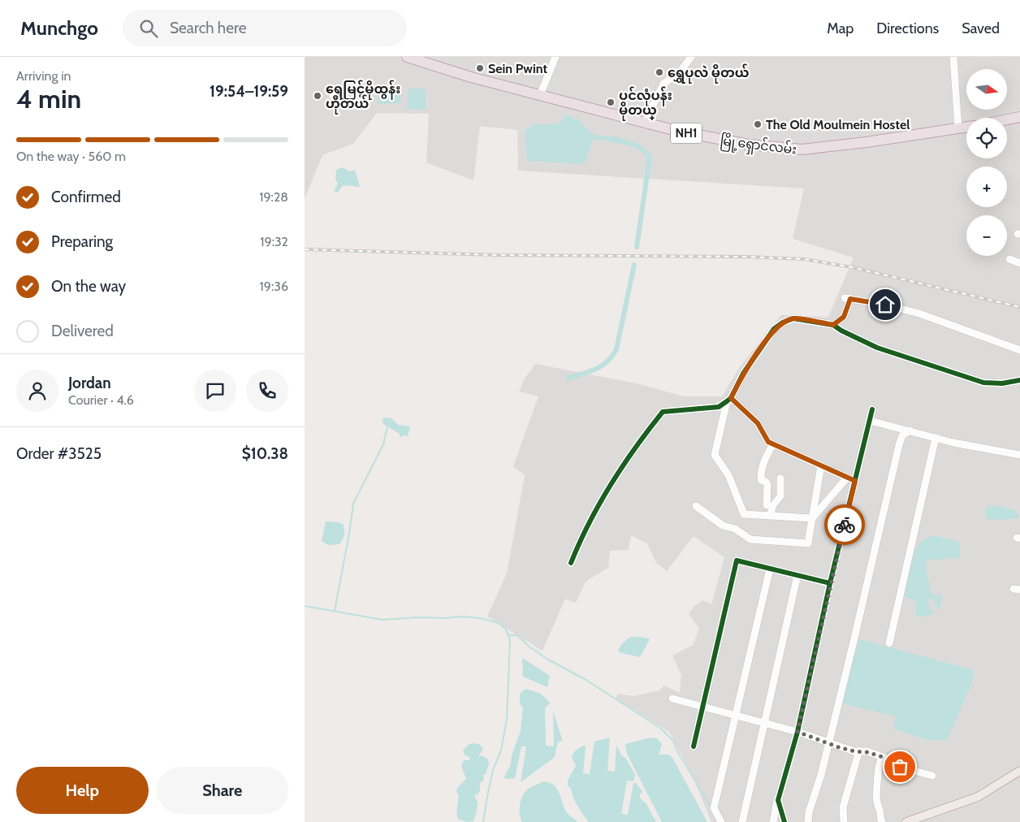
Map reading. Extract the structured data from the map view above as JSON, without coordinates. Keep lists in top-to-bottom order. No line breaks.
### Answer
{"streets":{"highway":["NH1","မြို့ရှောင်လမ်း"]},"places":["Sein Pwint","ရွှေပုလဲ မိုတယ်","ရွှေမြင့်မိုထွန်း ဟိုတယ်","ပင်လုံပန်း မိုတယ္","The Old Moulmein Hostel"],"north":"right","page":{"header":"Munchgo","search":"Search here","nav":["Map","Directions","Saved"],"heading":["4 min","Arriving in","19:54–19:59"],"panel":["Jordan","Courier · 4.6","Order #3525","$10.38"],"map_buttons":["+","−"],"bar":"On the way · 560 m","list":[["Confirmed","19:28"],["Preparing","19:32"],["On the way","19:36"],"Delivered"],"buttons":["Help","Share"]}}
